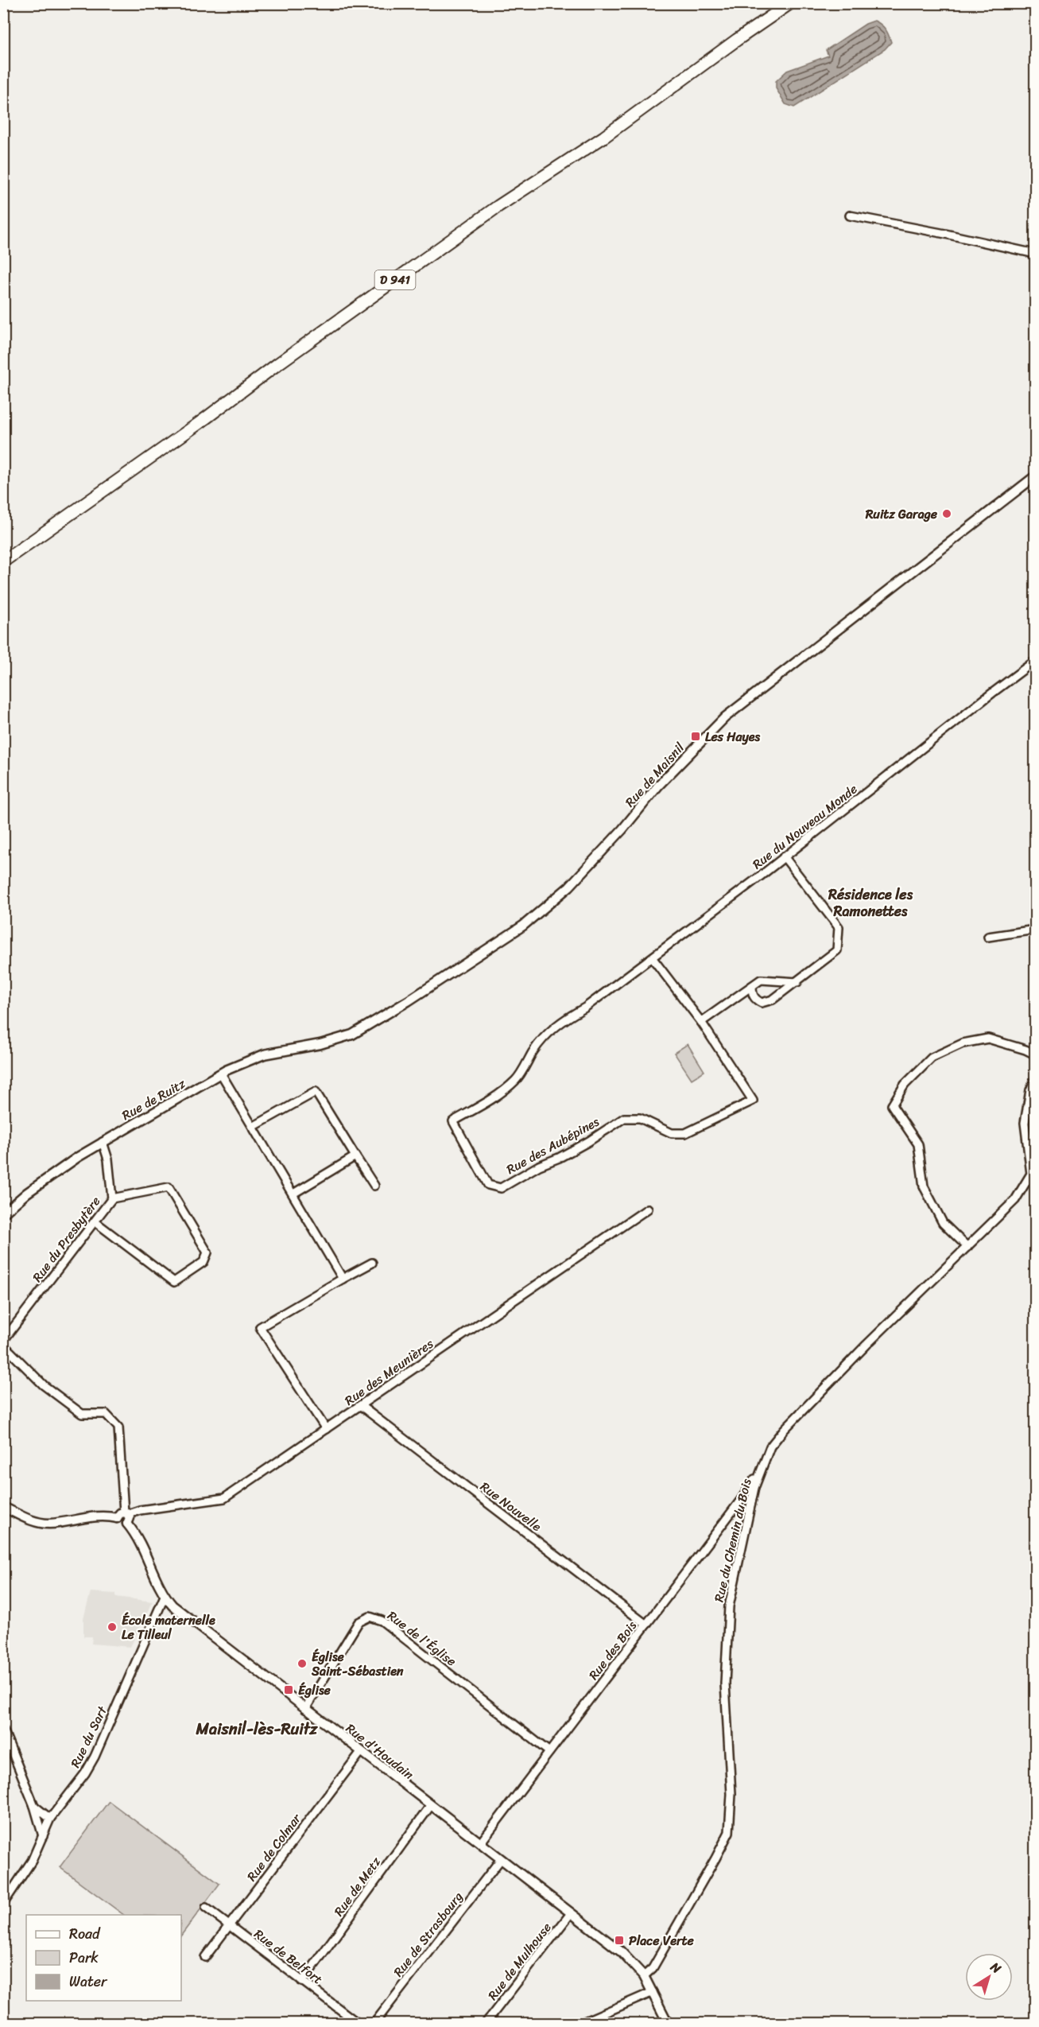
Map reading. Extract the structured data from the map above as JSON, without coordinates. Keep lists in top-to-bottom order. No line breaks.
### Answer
{"streets":{"main road":["D 941"],"street":["Rue de Maisnil","Rue du Nouveau Monde","Rue de Ruitz","Rue des Aubépines","Rue du Presbytère","Rue des Meunières","Rue Nouvelle","Rue du Chemin du Bois","Rue de l'Église","Rue des Bois","Rue du Sart","Rue d'Houdain","Rue de Colmar","Rue de Metz","Rue de Strasbourg","Rue de Belfort","Rue de Mulhouse"]},"crossings":[["Rue de Maisnil","Rue de Ruitz"],["Rue du Nouveau Monde","Rue des Aubépines"],["Rue de Ruitz","Rue du Presbytère"],["Rue du Presbytère","Rue des Meunières"],["Rue du Presbytère","Rue d'Houdain"],["Rue des Meunières","Rue Nouvelle"],["Rue des Meunières","Rue d'Houdain"],["Rue Nouvelle","Rue des Bois"],["Rue du Chemin du Bois","Rue des Bois"],["Rue du Chemin du Bois","Rue d'Houdain"],["Rue de l'Église","Rue des Bois"],["Rue de l'Église","Rue d'Houdain"],["Rue des Bois","Rue d'Houdain"],["Rue du Sart","Rue d'Houdain"],["Rue d'Houdain","Rue de Colmar"],["Rue d'Houdain","Rue de Metz"],["Rue d'Houdain","Rue de Strasbourg"],["Rue d'Houdain","Rue de Mulhouse"],["Rue de Colmar","Rue de Belfort"],["Rue de Metz","Rue de Belfort"]],"districts":["Résidence les Ramonettes","Maisnil-lès-Ruitz"],"places":{"other":["Ruitz Garage","École maternelle Le Tilleul","Église Saint-Sébastien"],"transit":["Les Hayes","Église","Place Verte"]},"legend":["Road","Park","Water"],"north":"top right"}
